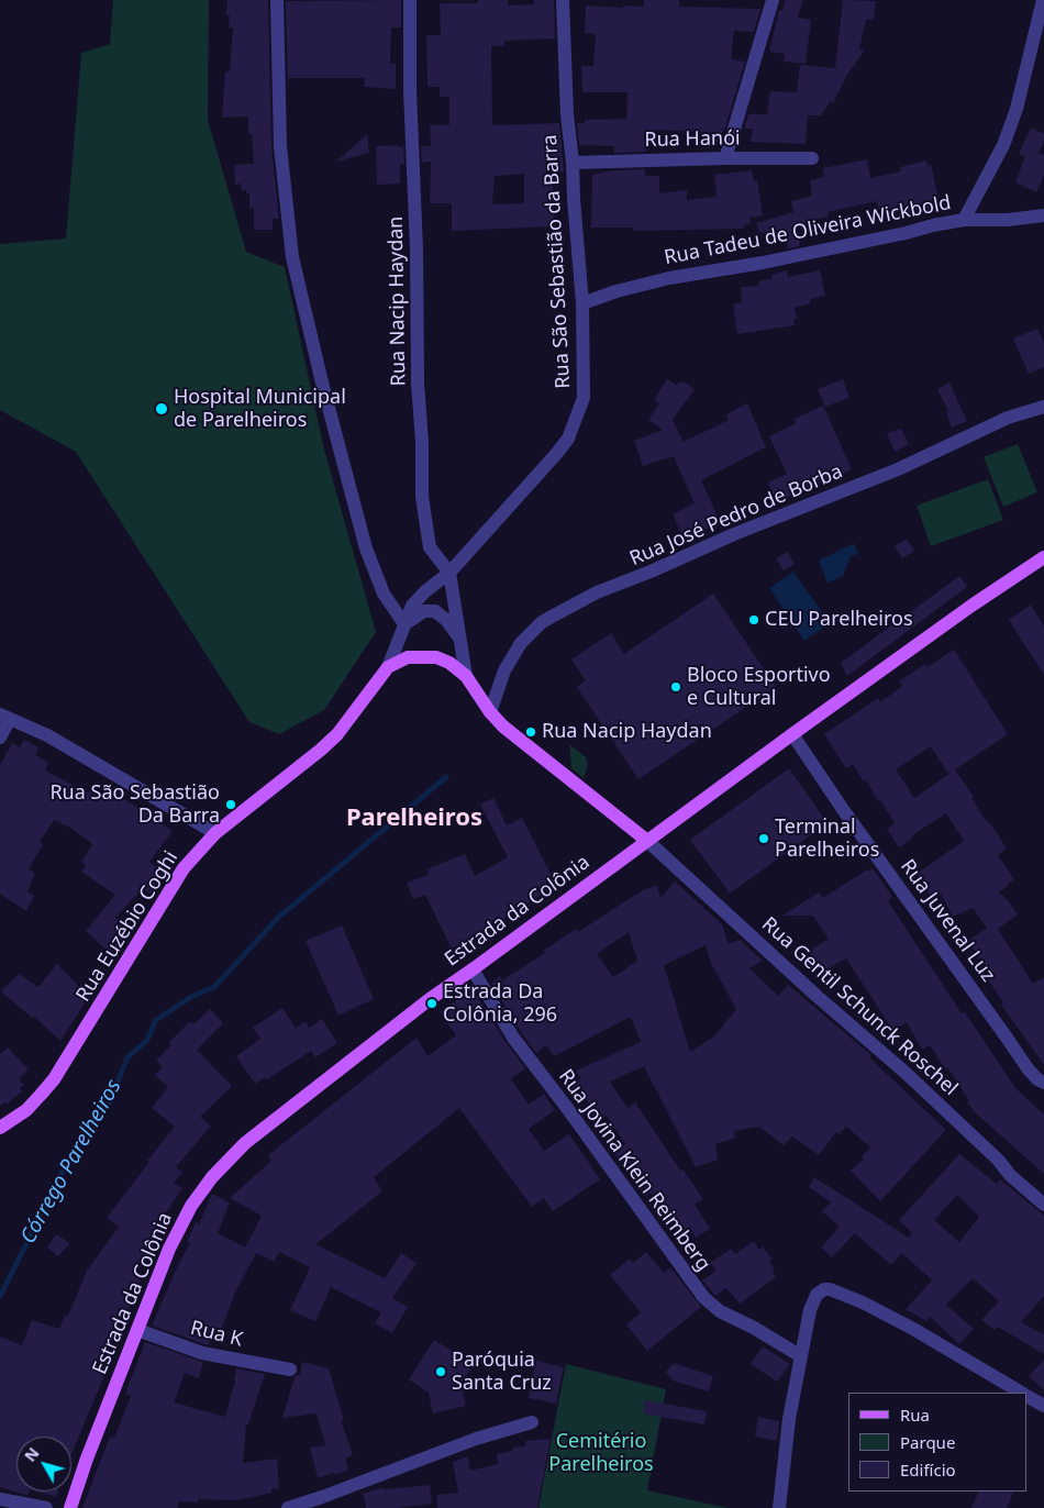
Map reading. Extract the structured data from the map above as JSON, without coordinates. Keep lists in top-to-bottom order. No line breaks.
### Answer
{"streets":{"main road":["Estrada da Colônia","Rua Euzébio Coghi"],"street":["Rua Hanói","Rua Tadeu de Oliveira Wickbold","Rua São Sebastião da Barra","Rua Nacip Haydan","Rua José Pedro de Borba","Rua Juvenal Luz","Rua Gentil Schunck Roschel","Rua Jovina Klein Reimberg","Rua K"]},"crossings":[["Rua Hanói","Rua São Sebastião da Barra"],["Rua Tadeu de Oliveira Wickbold","Rua São Sebastião da Barra"],["Rua São Sebastião da Barra","Rua Nacip Haydan"],["Rua São Sebastião da Barra","Rua Euzébio Coghi"],["Estrada da Colônia","Rua Juvenal Luz"],["Estrada da Colônia","Rua Gentil Schunck Roschel"],["Estrada da Colônia","Rua Jovina Klein Reimberg"],["Estrada da Colônia","Rua K"]],"districts":["Parelheiros"],"water":["Córrego Parelheiros"],"parks":["Cemitério Parelheiros"],"places":["Hospital Municipal de Parelheiros","CEU Parelheiros","Bloco Esportivo e Cultural","Rua Nacip Haydan","Rua São Sebastião Da Barra","Terminal Parelheiros","Estrada Da Colônia, 296","Paróquia Santa Cruz"],"legend":["Rua","Parque","Edifício"],"north":"top left"}
